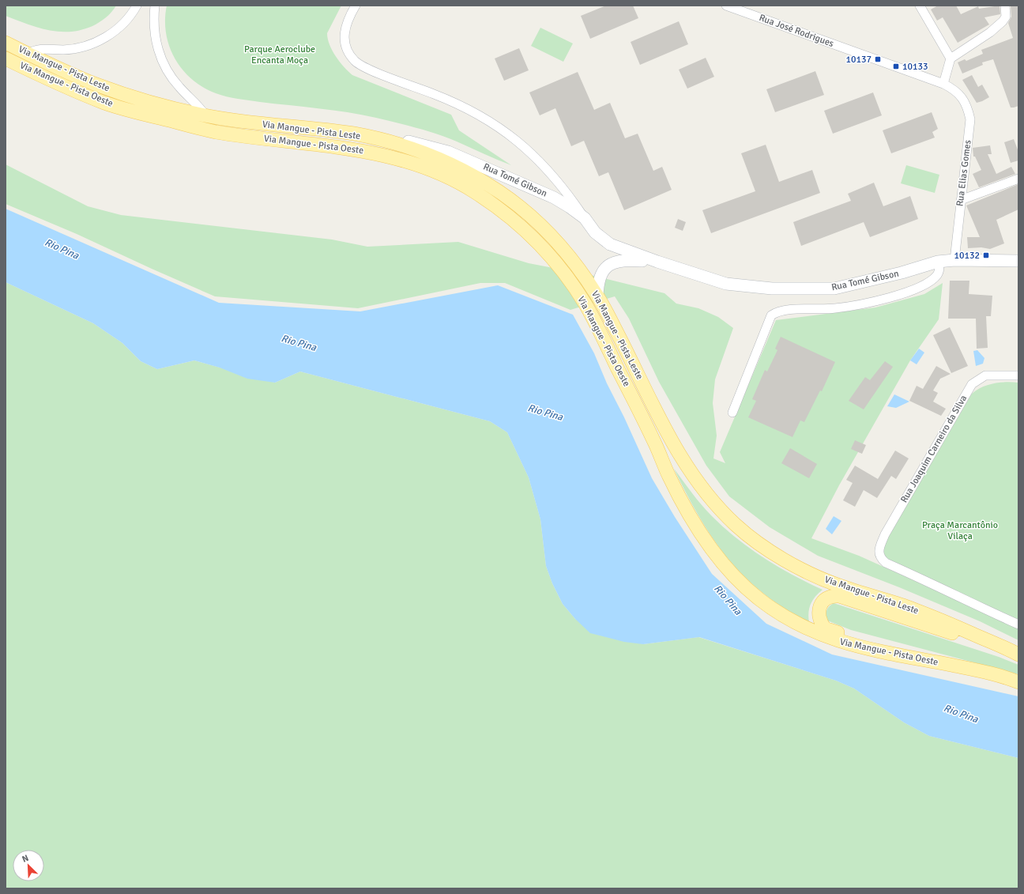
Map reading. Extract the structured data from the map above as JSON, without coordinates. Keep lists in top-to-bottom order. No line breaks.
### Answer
{"streets":{"main road":["Via Mangue - Pista Leste","Via Mangue - Pista Oeste"],"street":["Rua José Rodrigues","Rua Elias Gomes","Rua Tomé Gibson","Rua Joaquim Carneiro da Silva"]},"crossings":[["Rua José Rodrigues","Rua Elias Gomes"],["Via Mangue - Pista Leste","Rua Tomé Gibson"],["Rua Elias Gomes","Rua Tomé Gibson"]],"water":["Rio Pina"],"parks":["Parque Aeroclube Encanta Moça","Praça Marcantônio Vilaça"],"places":{"transit":["10137","10133","10132"]},"north":"top left"}
